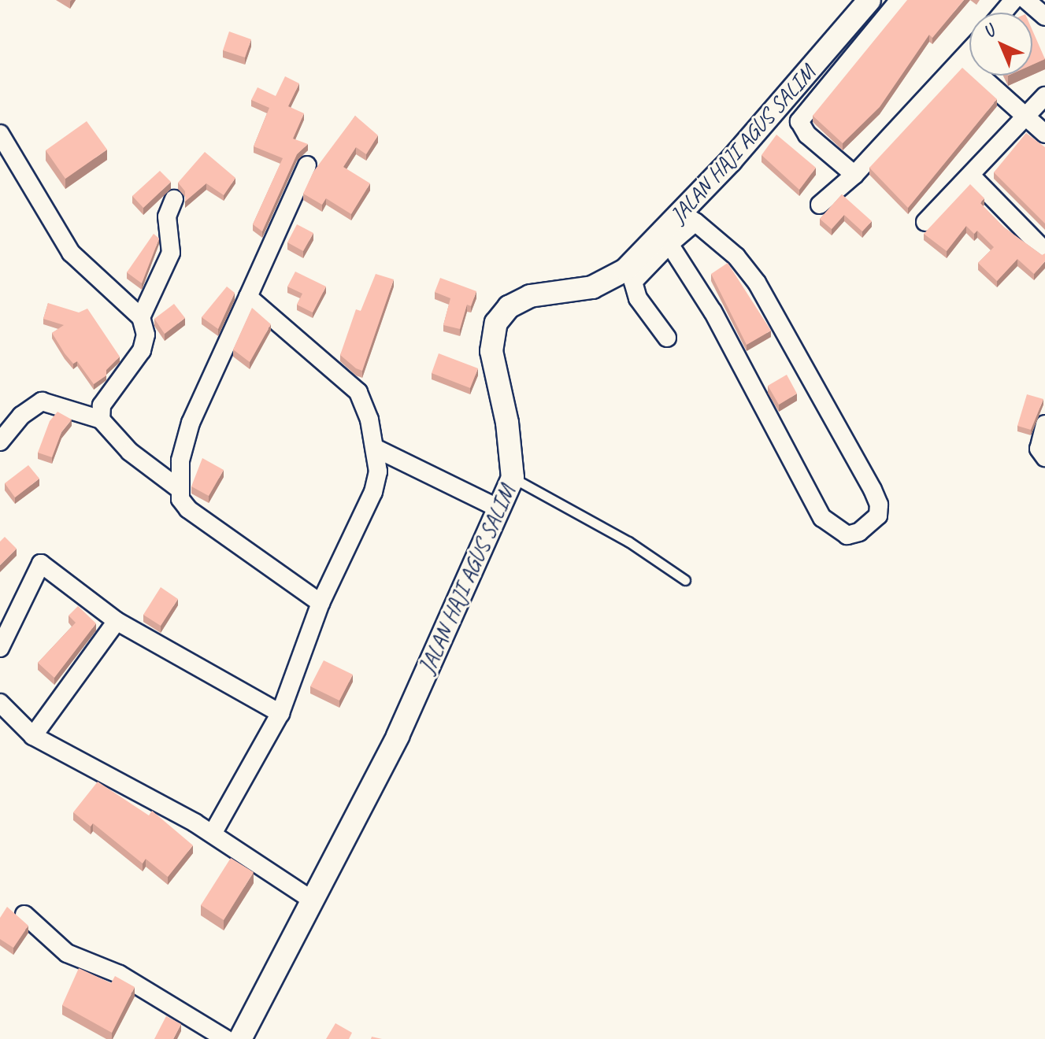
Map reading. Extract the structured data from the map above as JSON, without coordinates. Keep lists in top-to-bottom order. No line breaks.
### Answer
{"streets":{"street":["JALAN HAJI AGUS SALIM"]},"north":"top left"}
